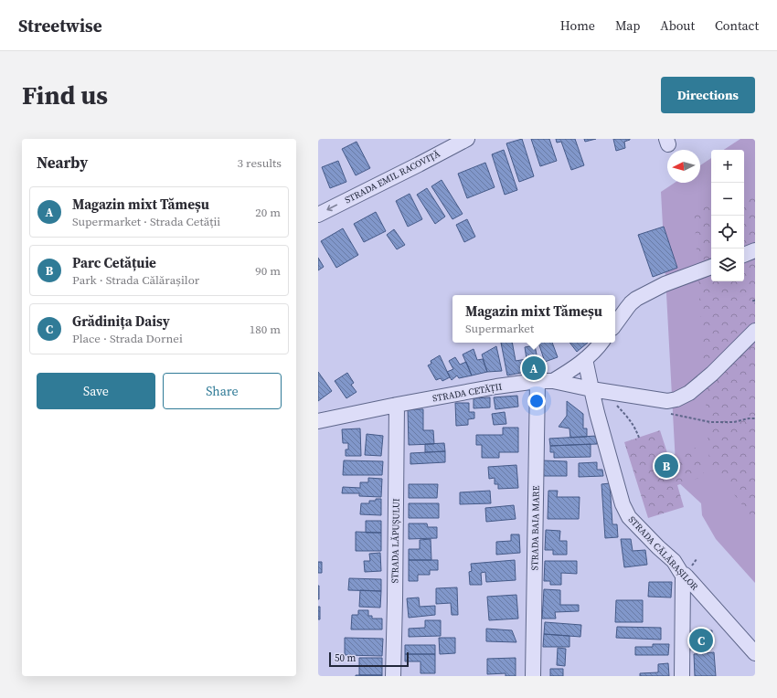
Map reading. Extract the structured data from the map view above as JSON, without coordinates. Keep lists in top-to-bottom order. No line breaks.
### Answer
{"streets":{"street":["STRADA EMIL RACOVIȚĂ","STRADA CETĂȚII","STRADA BAIA MARE","STRADA LĂPUȘULUI","STRADA CĂLĂRAȘILOR"]},"crossings":[["STRADA CETĂȚII","STRADA BAIA MARE"],["STRADA CETĂȚII","STRADA LĂPUȘULUI"]],"one_way":["STRADA EMIL RACOVIȚĂ"],"scale_bar":"50 m","north":"left","page":{"header":"Streetwise","nav":["Home","Map","About","Contact"],"buttons":["Directions",["Save","Share"]],"title":"Find us","heading":["Nearby","3 results"],"map_buttons":["+","−"],"list":[{"mark":"A","name":"Magazin mixt Tămeșu","note":"Supermarket · Strada Cetății","value":"20 m"},{"mark":"B","name":"Parc Cetățuie","note":"Park · Strada Călărașilor","value":"90 m"},{"mark":"C","name":"Grădinița Daisy","note":"Place · Strada Dornei","value":"180 m"}],"popup":["Magazin mixt Tămeșu","Supermarket"],"pins":["A","B","C"],"scale":"50 m"}}
